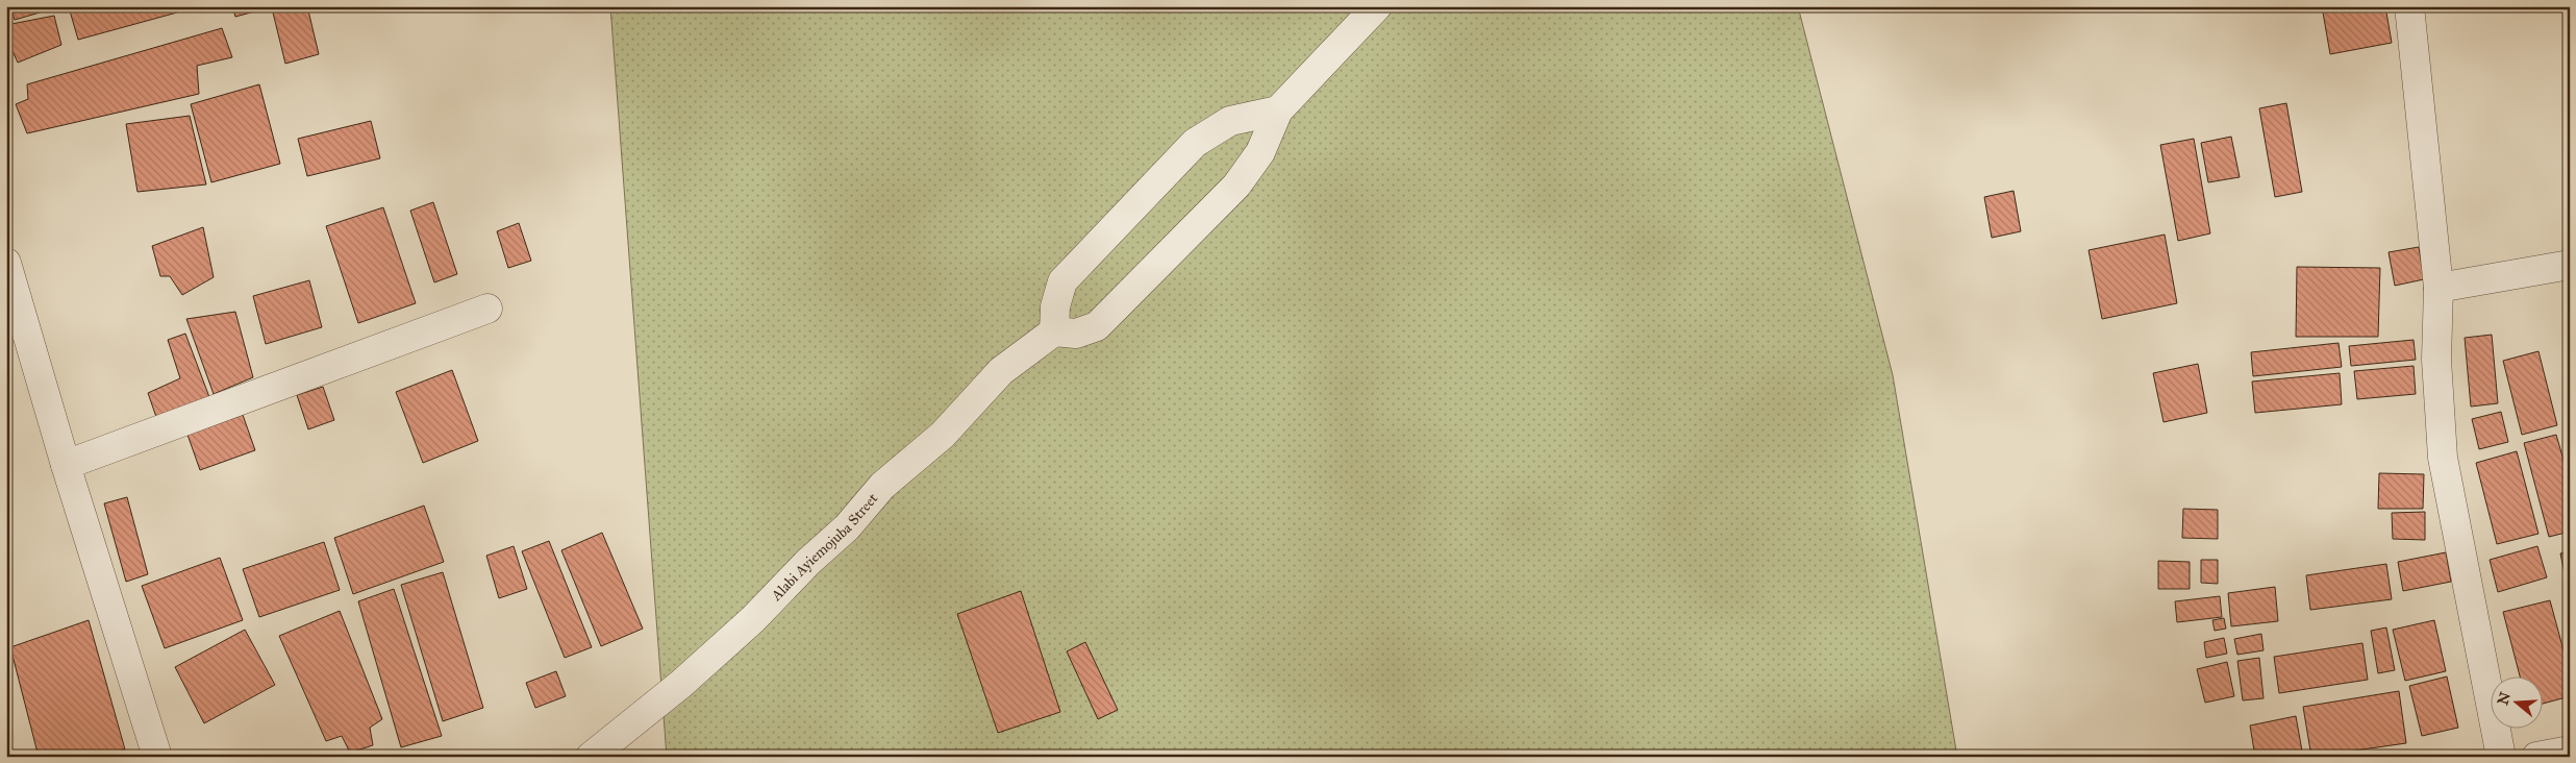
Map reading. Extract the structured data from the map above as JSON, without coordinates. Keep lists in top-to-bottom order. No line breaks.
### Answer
{"streets":{"street":["Alabi Ayiemojuba Street"]},"north":"left"}
